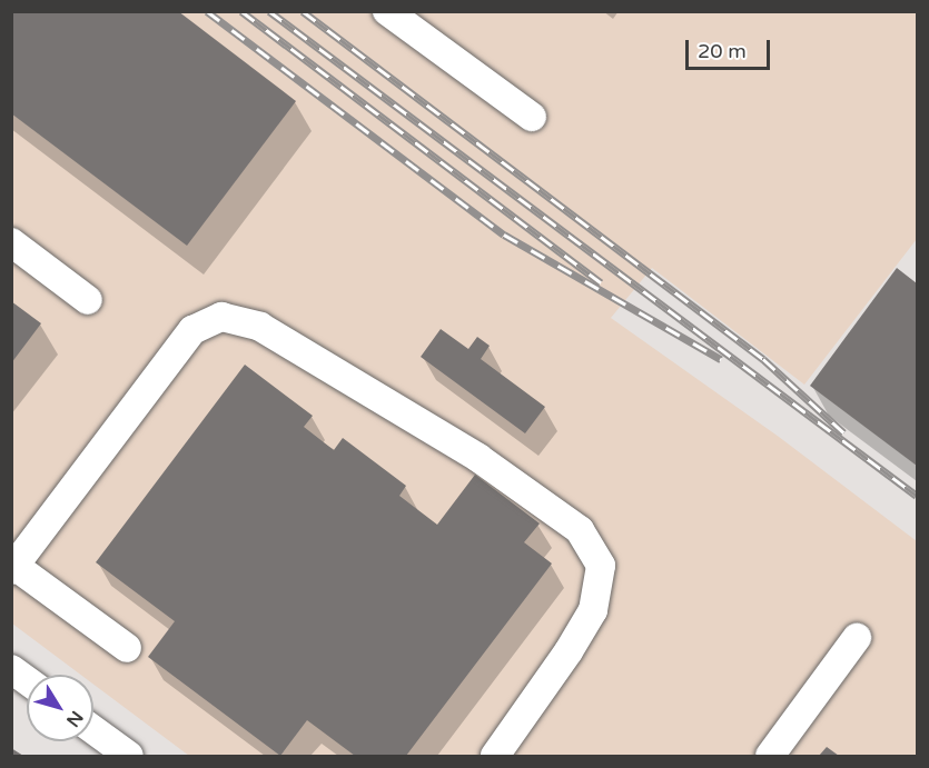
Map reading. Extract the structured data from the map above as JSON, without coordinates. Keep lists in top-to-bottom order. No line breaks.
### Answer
{"scale_bar":"20 m","north":"bottom right"}
